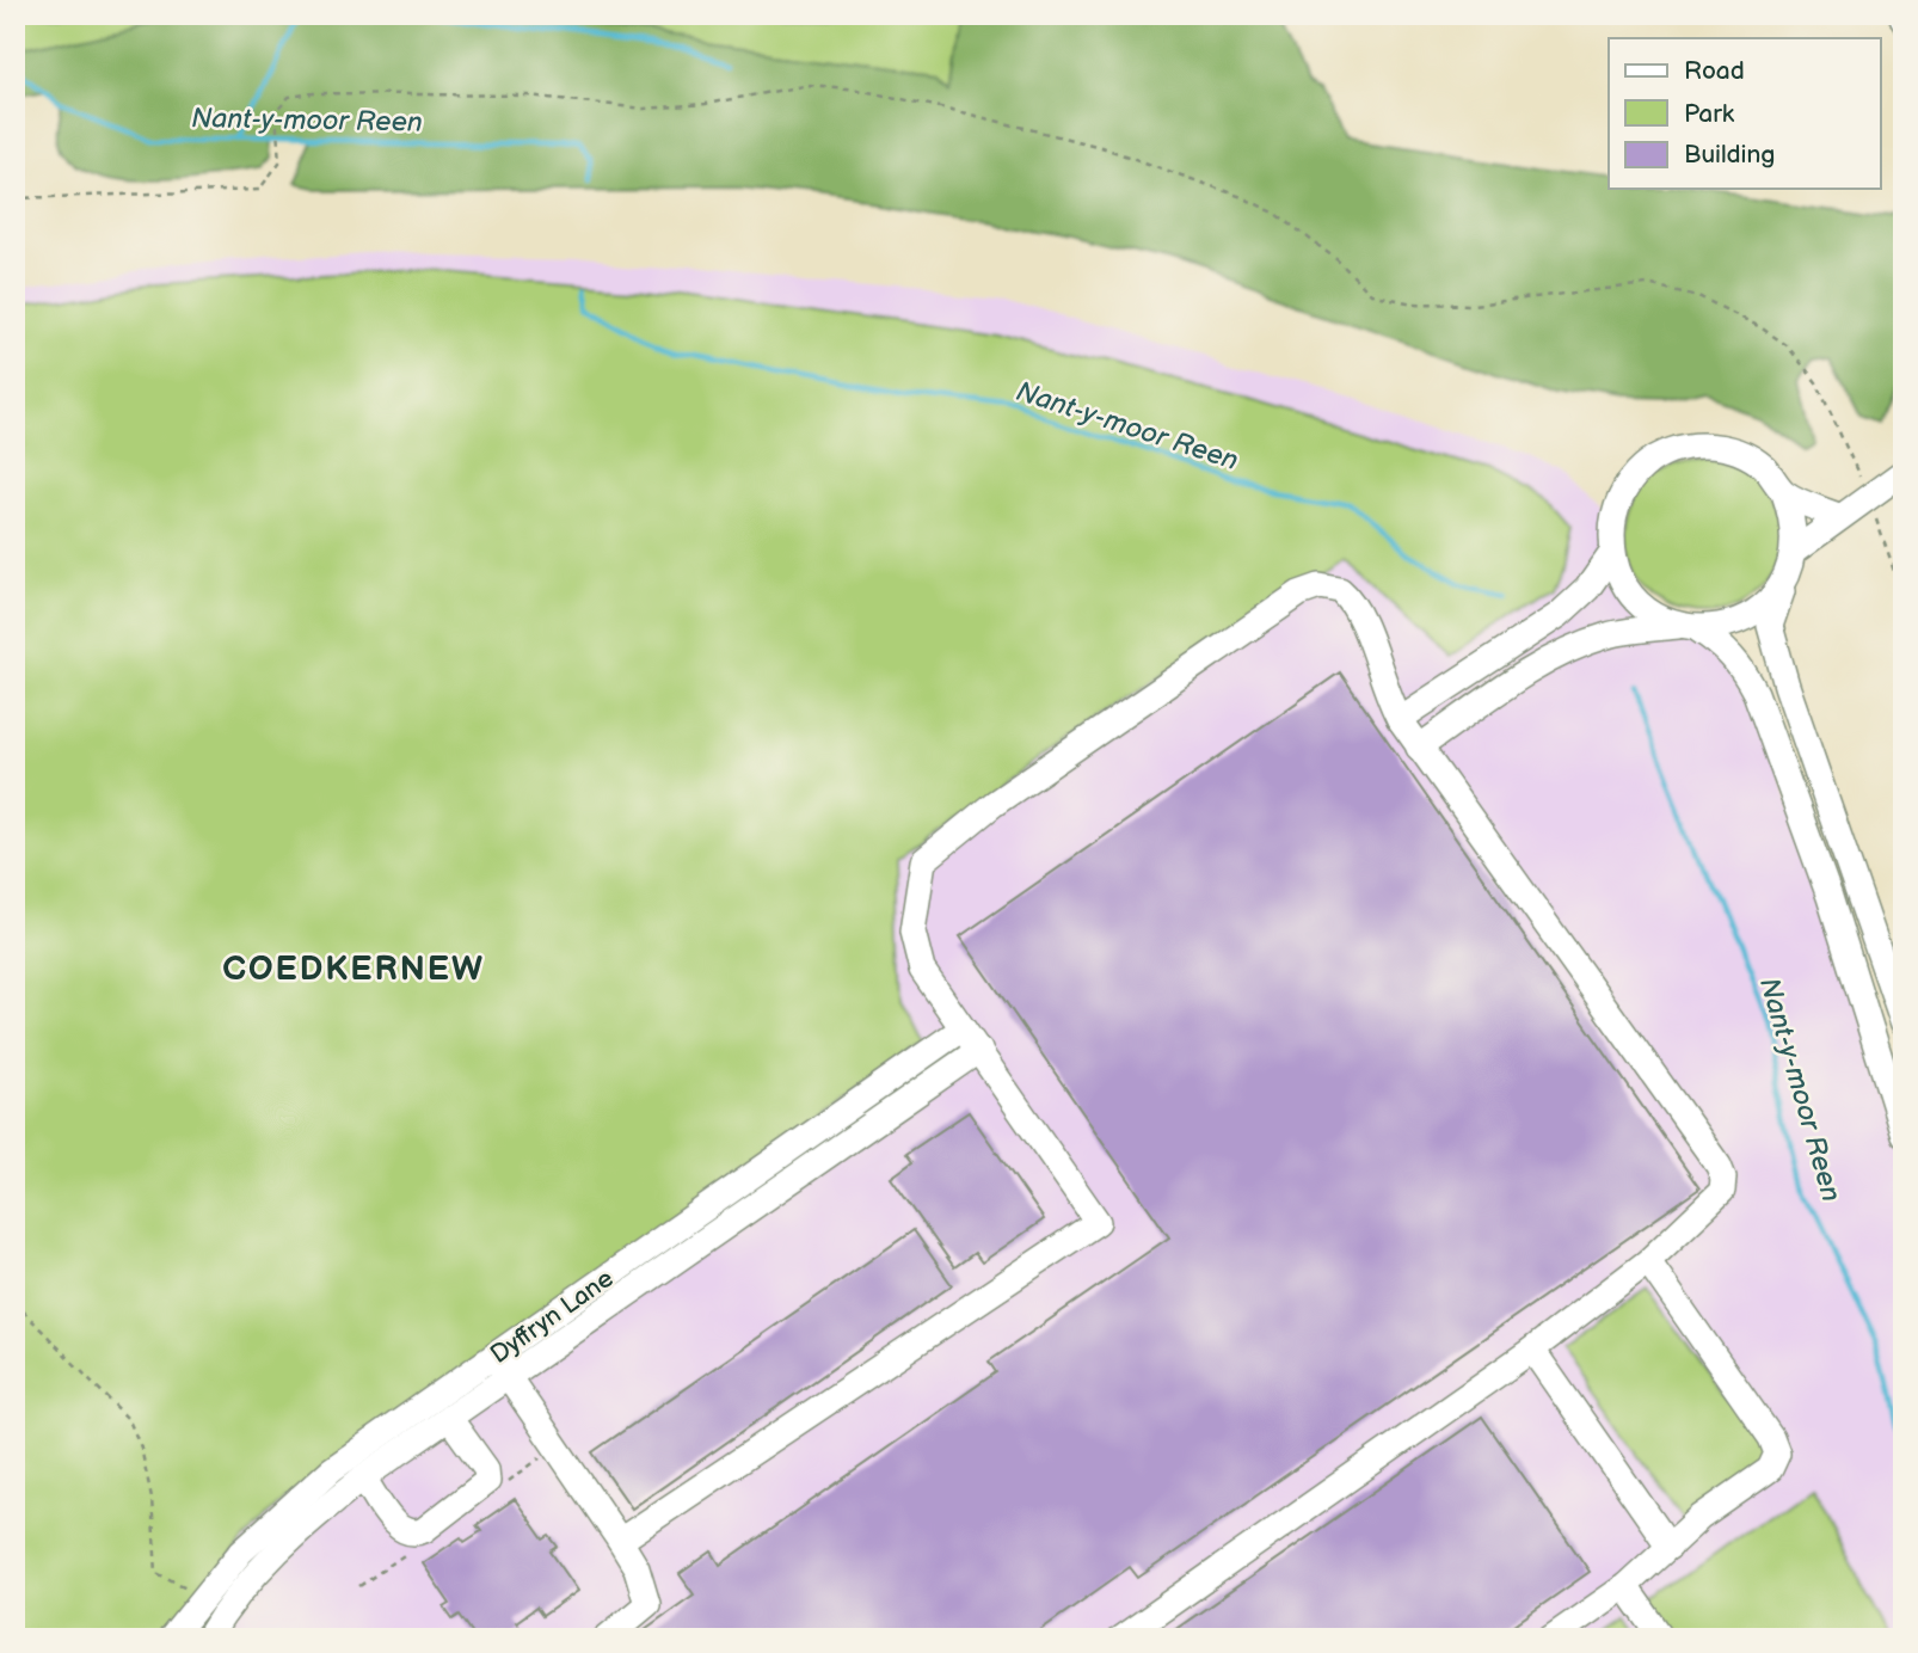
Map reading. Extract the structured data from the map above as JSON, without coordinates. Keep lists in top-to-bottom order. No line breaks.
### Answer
{"streets":{"street":["Dyffryn Lane"]},"districts":["COEDKERNEW"],"water":["Nant-y-moor Reen"],"legend":["Road","Park","Building"]}
